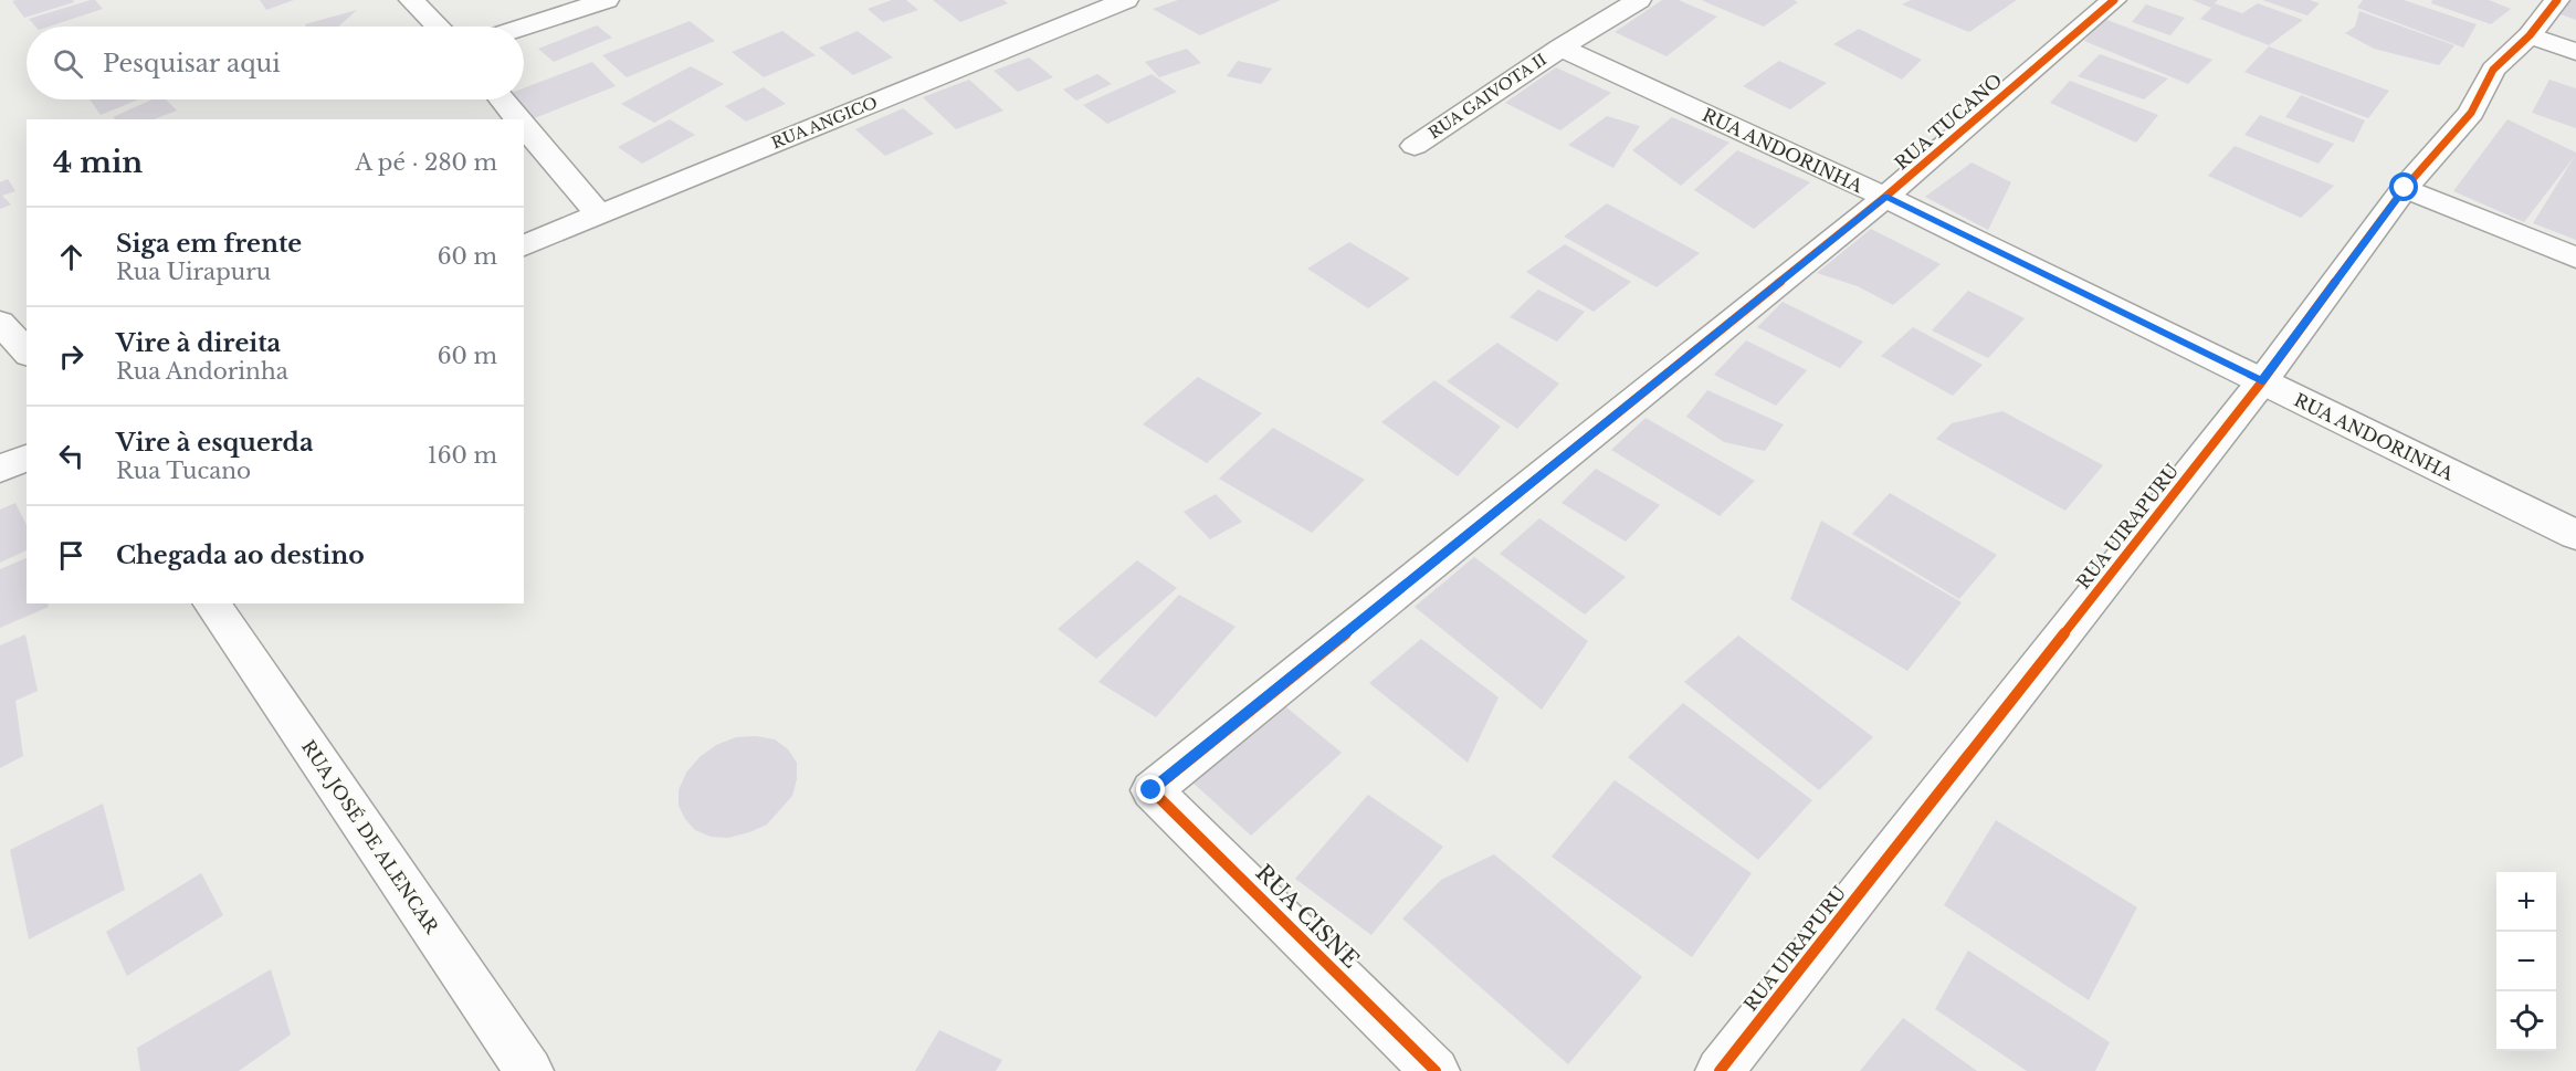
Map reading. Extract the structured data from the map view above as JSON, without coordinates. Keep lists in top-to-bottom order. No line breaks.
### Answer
{"streets":{"street":["RUA GAIVOTA II","RUA TUCANO","RUA ANGICO","RUA ANDORINHA","RUA UIRAPURU","RUA JOSÉ DE ALENCAR","RUA CISNE"]},"crossings":[["RUA GAIVOTA II","RUA ANDORINHA"],["RUA TUCANO","RUA ANDORINHA"],["RUA TUCANO","RUA CISNE"],["RUA ANDORINHA","RUA UIRAPURU"]],"page":{"search":"Pesquisar aqui","heading":["4 min","A pé · 280 m"],"list":[["Siga em frente","Rua Uirapuru","60 m"],["Vire à direita","Rua Andorinha","60 m"],["Vire à esquerda","Rua Tucano","160 m"],"Chegada ao destino"],"map_buttons":["+","−"]}}
